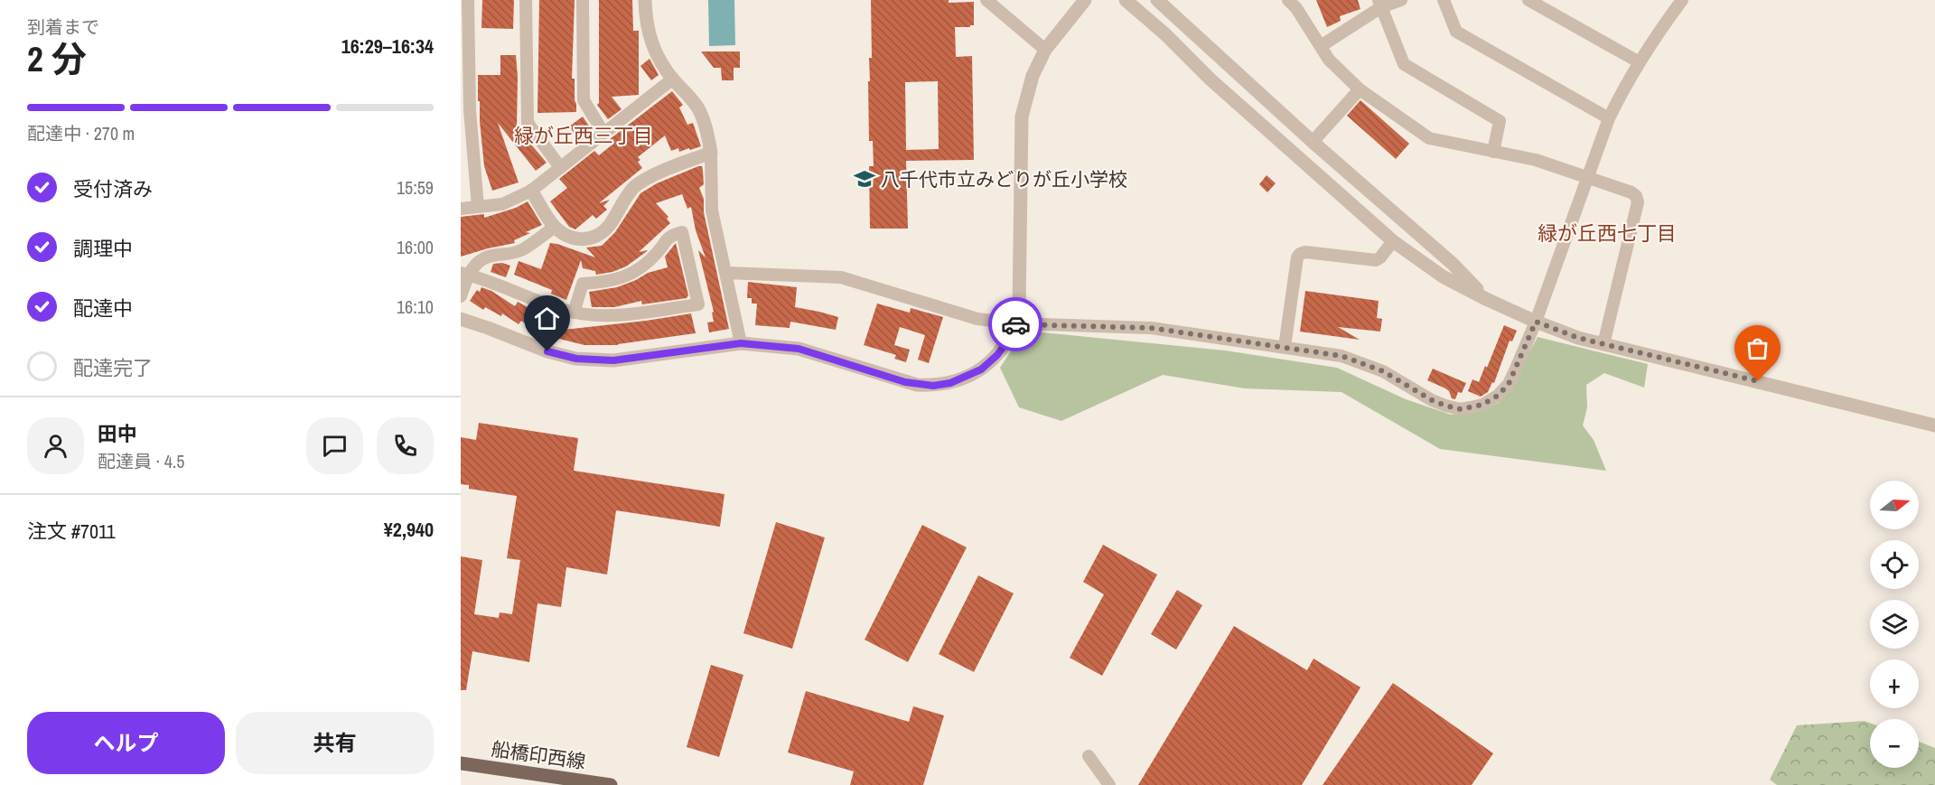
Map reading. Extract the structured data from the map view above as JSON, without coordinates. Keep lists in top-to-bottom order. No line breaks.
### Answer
{"streets":{"main road":["船橋印西線"]},"districts":["緑が丘西三丁目","緑が丘西七丁目"],"places":{"school or university":["八千代市立みどりが丘小学校"]},"north":"right","page":{"heading":["2 分","到着まで","16:29–16:34"],"panel":["田中","配達員 · 4.5","注文 #7011","¥2,940"],"bar":"配達中 · 270 m","list":[["受付済み","15:59"],["調理中","16:00"],["配達中","16:10"],"配達完了"],"map_buttons":["+","−"],"buttons":["ヘルプ","共有"]}}
